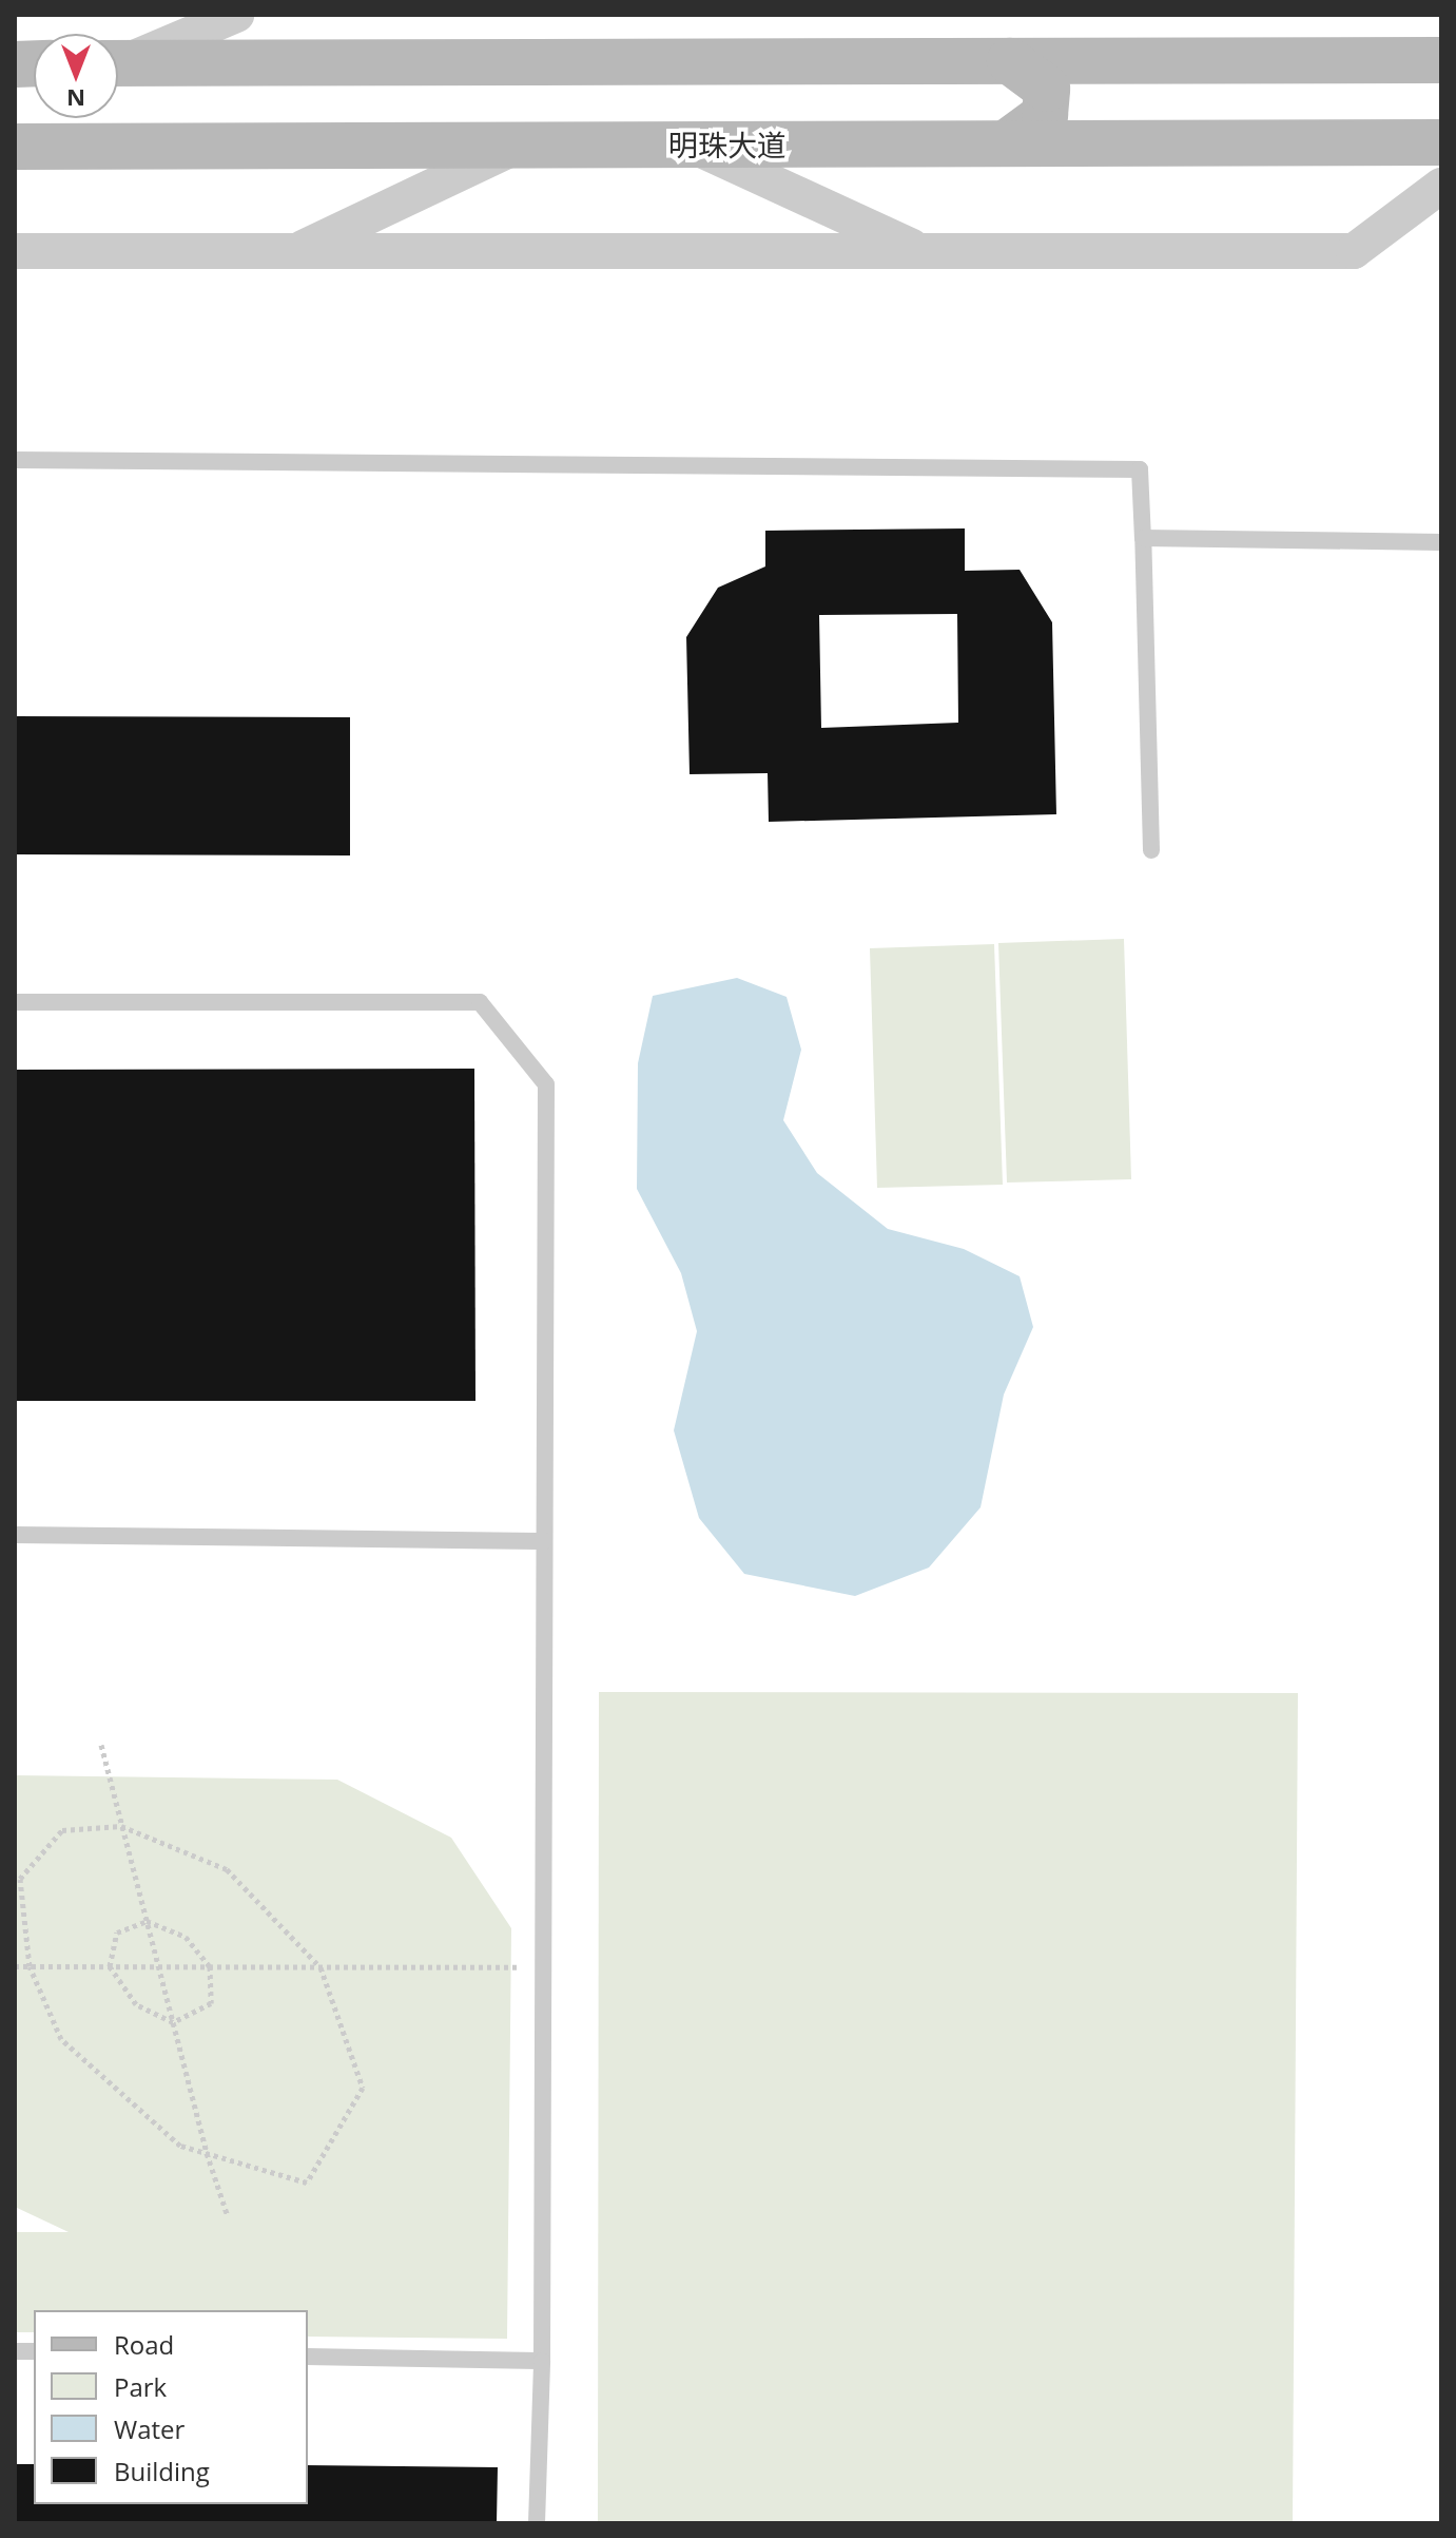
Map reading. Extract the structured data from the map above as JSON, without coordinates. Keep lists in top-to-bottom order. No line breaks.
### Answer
{"streets":{"main road":["明珠大道"]},"legend":["Road","Park","Water","Building"],"north":"bottom"}
